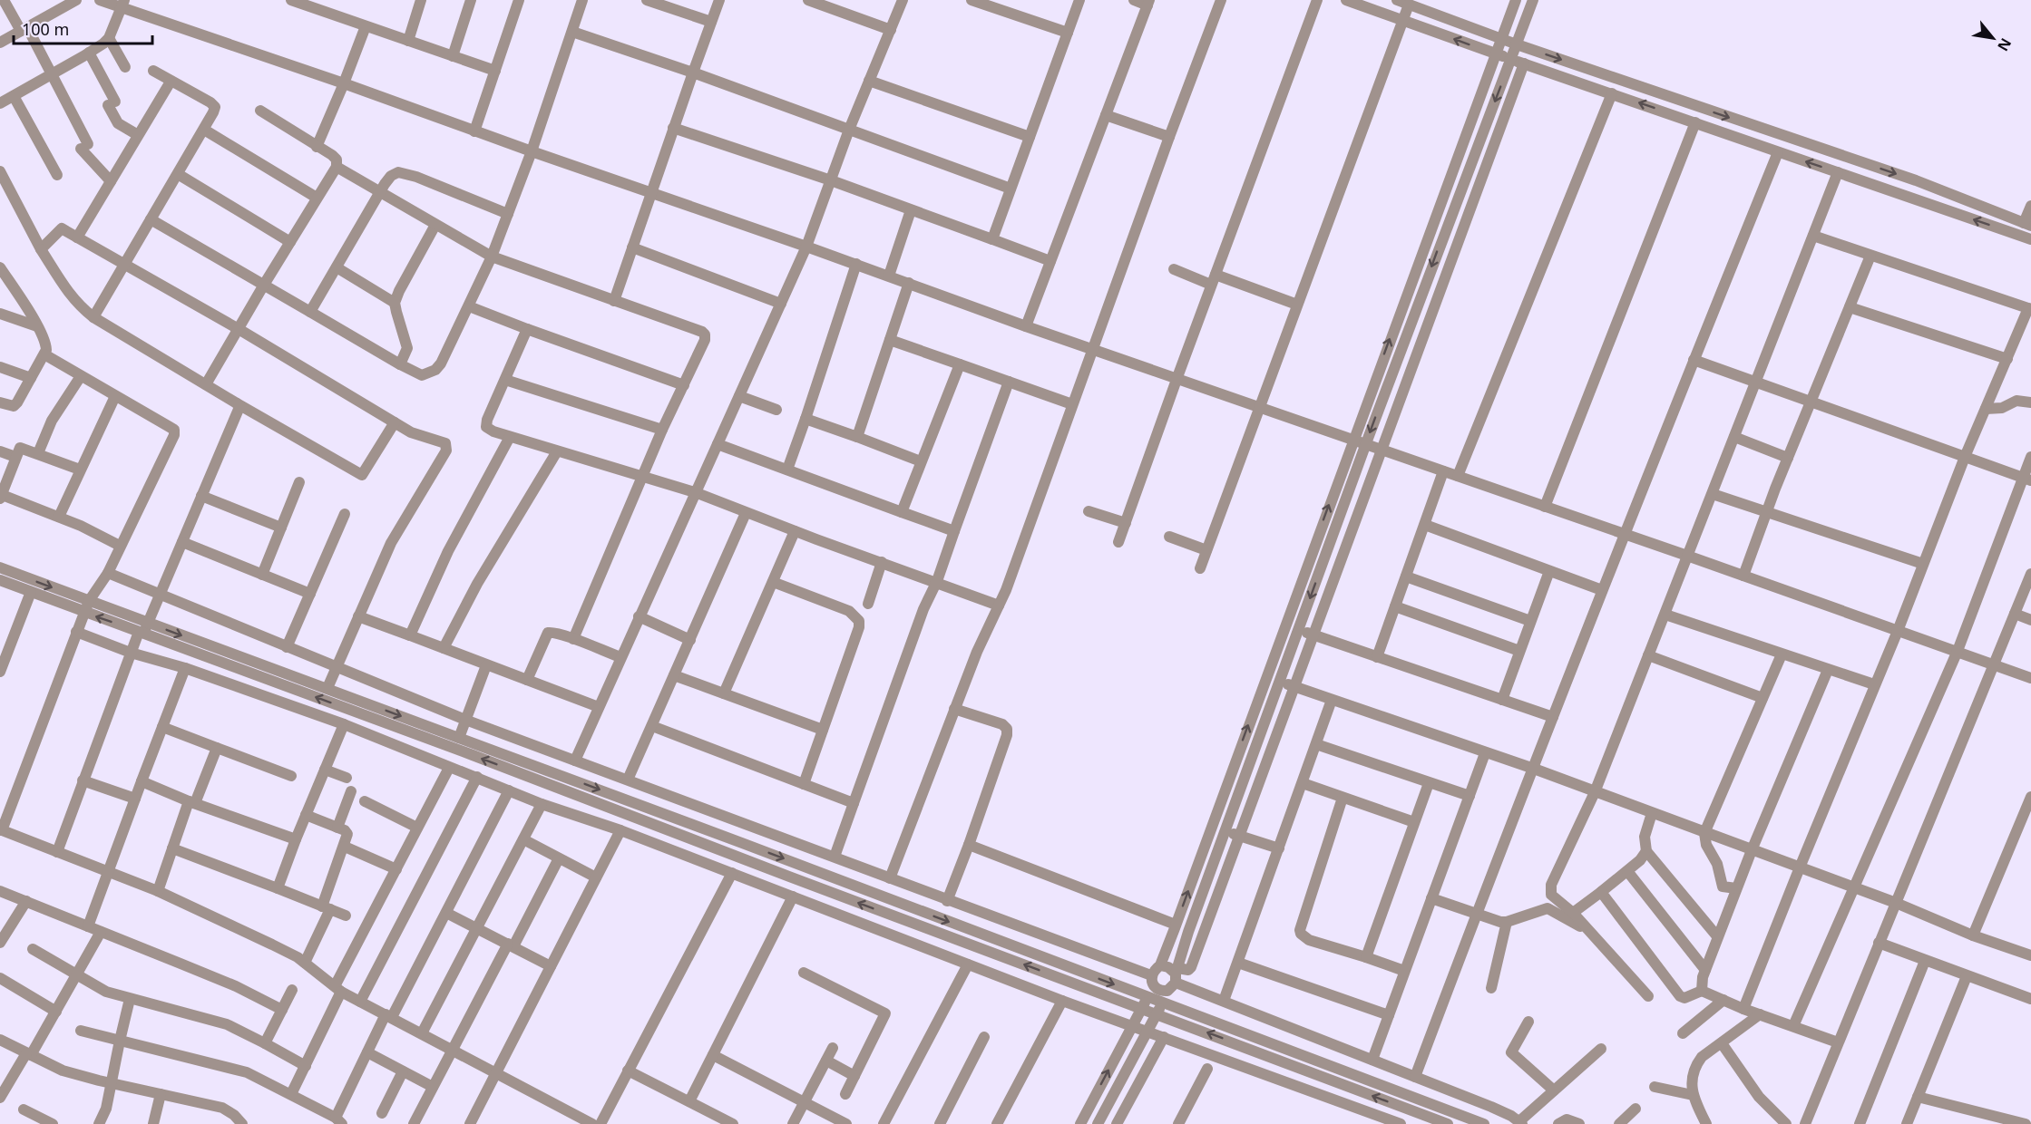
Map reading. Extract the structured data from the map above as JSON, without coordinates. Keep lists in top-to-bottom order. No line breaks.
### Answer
{"scale_bar":"100 m","north":"bottom right"}
